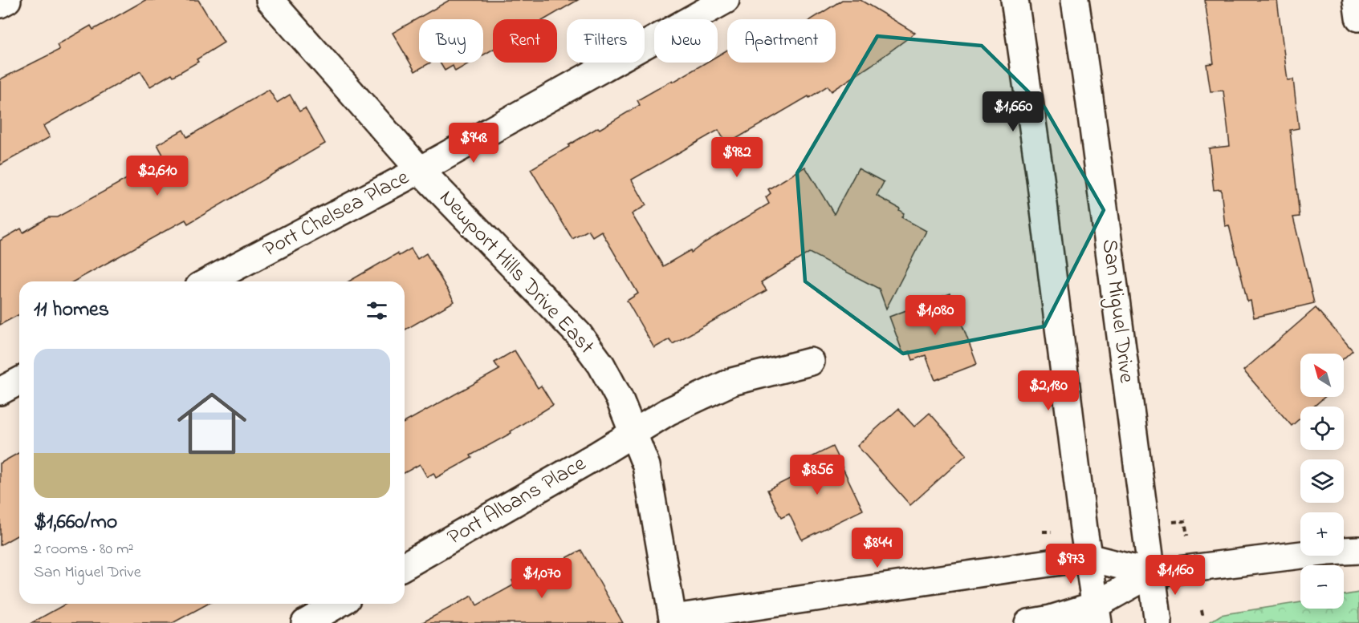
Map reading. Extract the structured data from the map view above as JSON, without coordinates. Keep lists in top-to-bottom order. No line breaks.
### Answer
{"streets":{"street":["Port Chelsea Place","Newport Hills Drive East","San Miguel Drive","Port Albans Place"]},"crossings":[["Port Chelsea Place","Newport Hills Drive East"],["Newport Hills Drive East","Port Albans Place"]],"north":"top left","page":{"chip":["Buy","Rent","Filters","New","Apartment"],"price":["$1,660","$948","$982","$2,610","$1,080","$2,180","$856","$844","$973","$1,160","$1,070"],"heading":"11 homes","list":[{"name":"$1,660/mo","note":"2 rooms · 80 m² · San Miguel Drive"}],"map_buttons":["+","−"]}}
